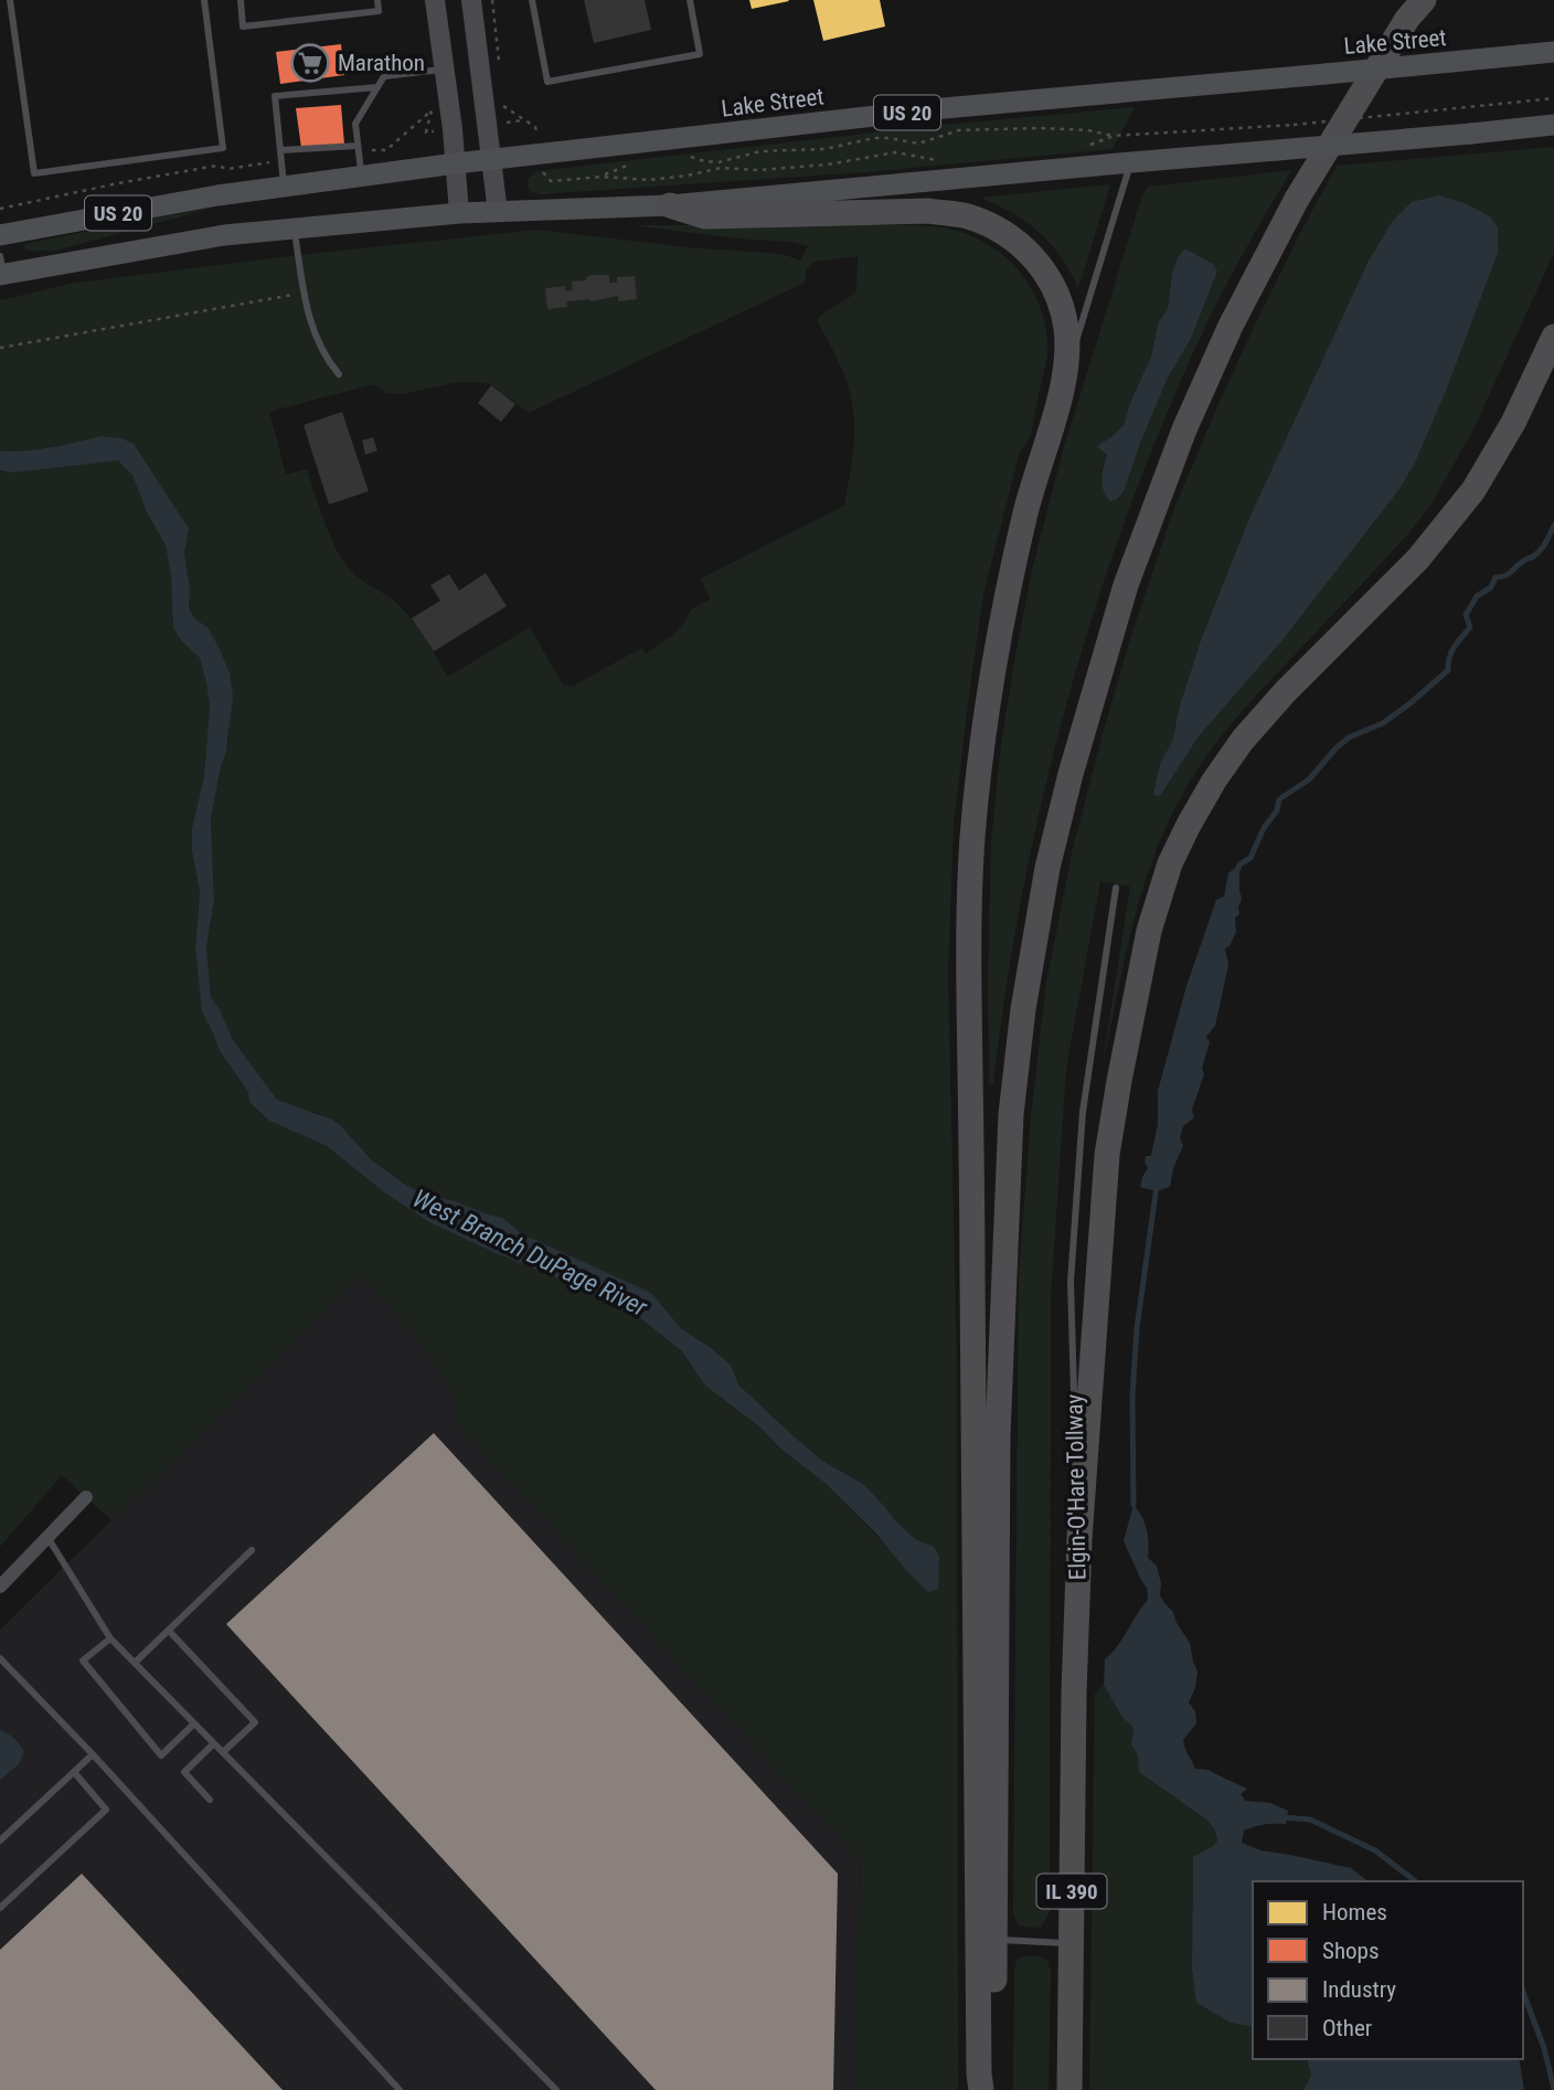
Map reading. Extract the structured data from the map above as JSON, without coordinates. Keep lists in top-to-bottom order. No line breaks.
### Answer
{"streets":{"highway":["Elgin-O'Hare Tollway","IL 390"],"main road":["Lake Street","US 20"]},"water":["West Branch DuPage River"],"places":{"supermarket":["Marathon"]},"legend":["Homes","Shops","Industry","Other"]}
